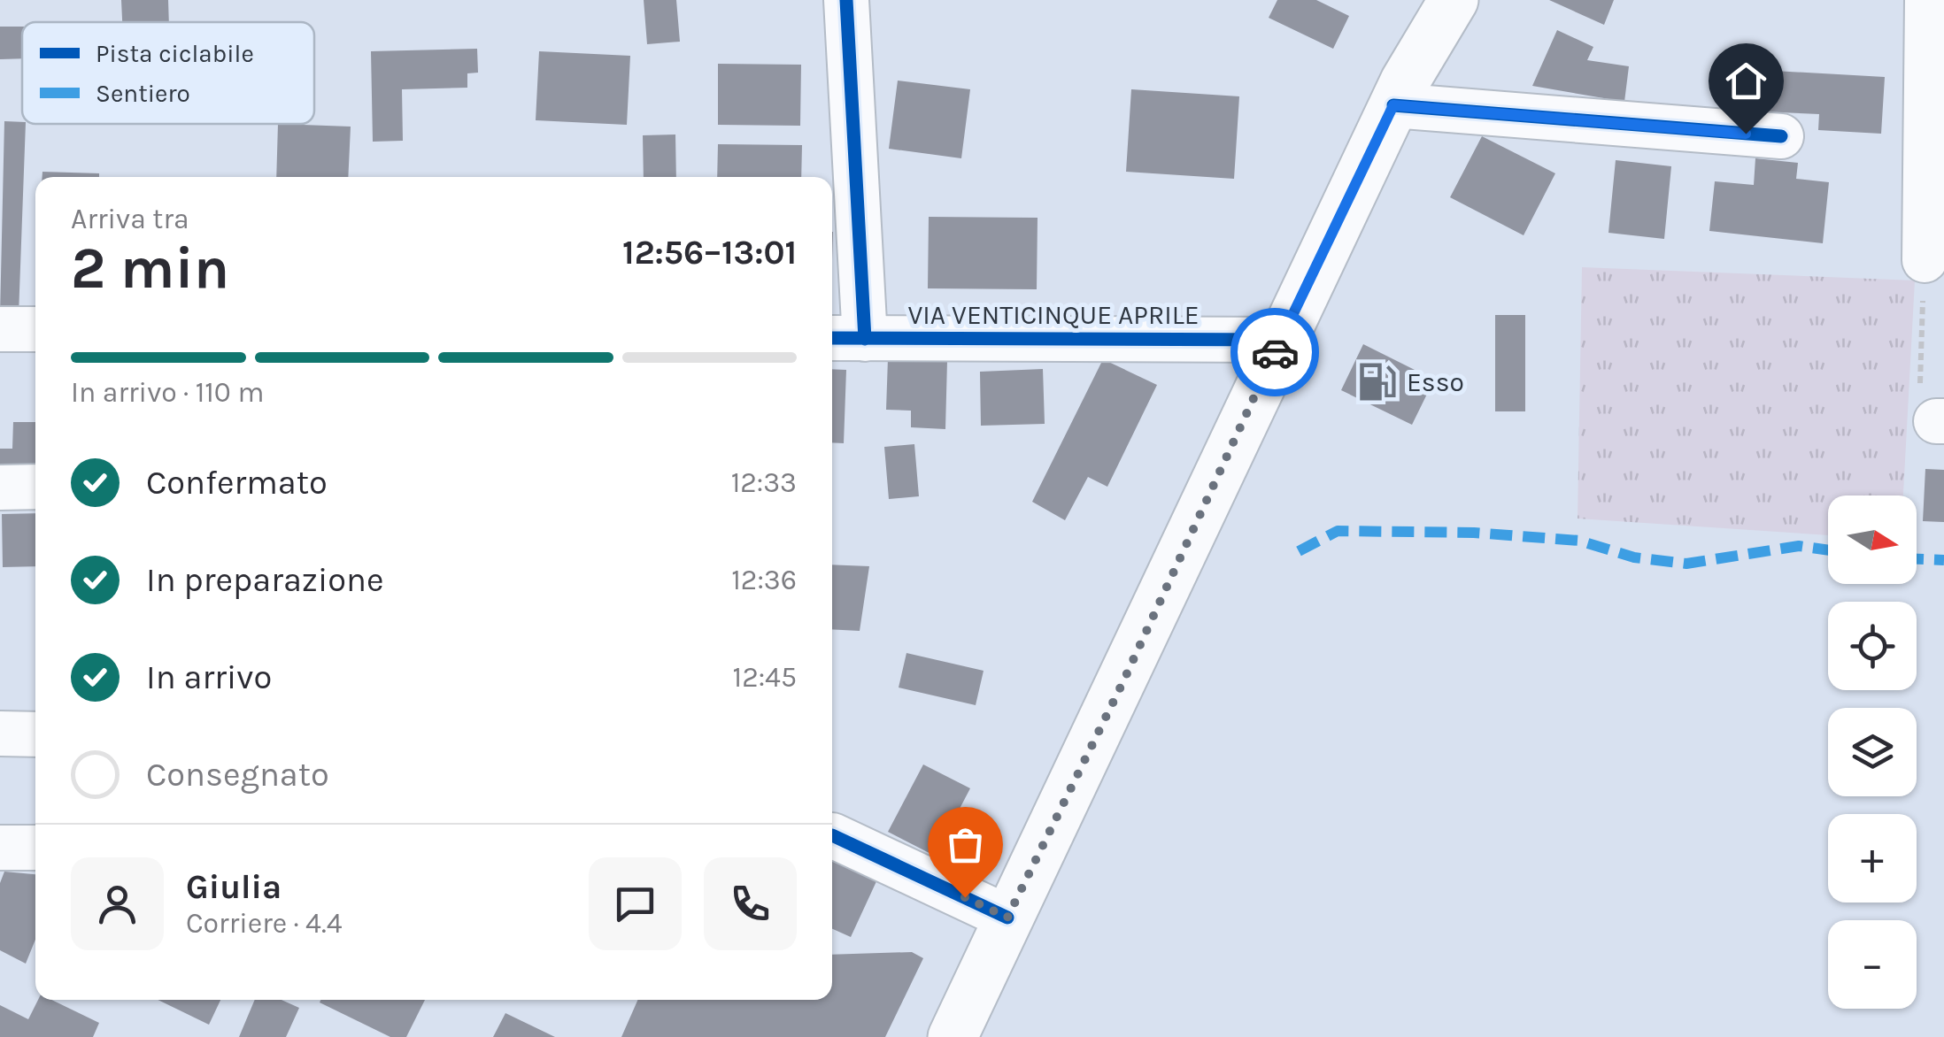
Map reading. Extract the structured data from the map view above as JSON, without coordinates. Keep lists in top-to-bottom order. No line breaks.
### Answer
{"streets":{"street":["VIA VENTICINQUE APRILE"]},"places":{"fuel station":["Esso"]},"legend":["Pista ciclabile","Sentiero"],"north":"right","page":{"heading":["2 min","Arriva tra","12:56–13:01"],"panel":["Giulia","Corriere · 4.4"],"bar":"In arrivo · 110 m","list":[["Confermato","12:33"],["In preparazione","12:36"],["In arrivo","12:45"],"Consegnato"],"map_buttons":["+","−"]}}
